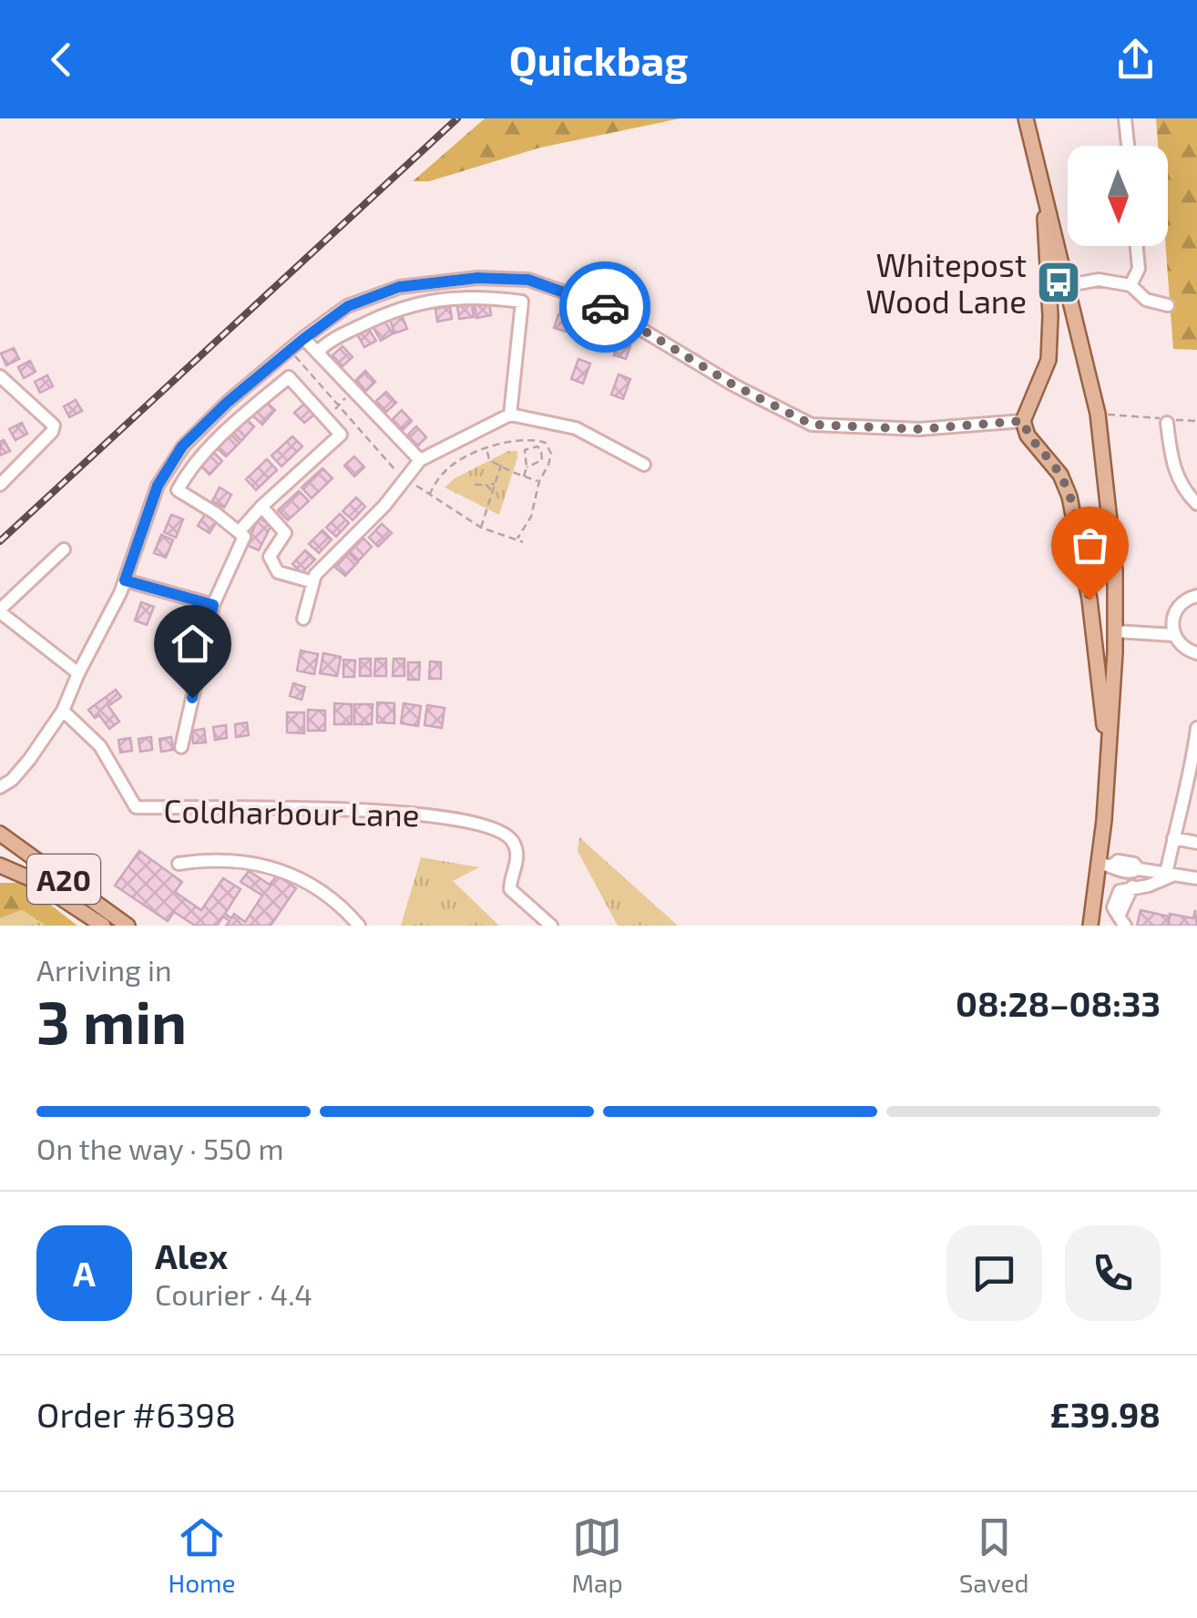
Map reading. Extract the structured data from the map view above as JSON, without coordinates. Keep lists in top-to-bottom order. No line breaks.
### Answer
{"streets":{"main road":["A20"],"street":["Coldharbour Lane"]},"places":{"bus stop":["Whitepost Wood Lane"]},"north":"bottom","page":{"header":"Quickbag","heading":["3 min","Arriving in","08:28–08:33"],"panel":["Alex","Courier · 4.4","Order #6398","£39.98"],"bar":"On the way · 550 m","round":"A","tabs":["Home","Map","Saved"]}}
